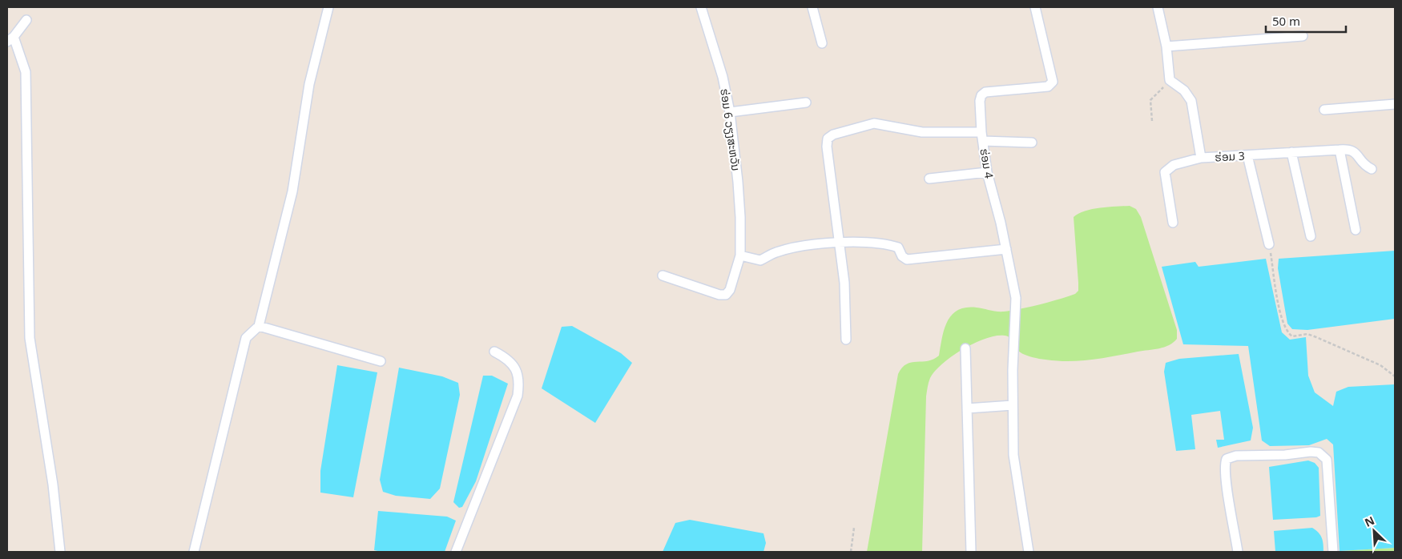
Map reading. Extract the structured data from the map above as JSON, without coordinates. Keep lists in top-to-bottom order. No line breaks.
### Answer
{"streets":{"street":["ຮ່ອມ 6 ວຽງສະຫວັນ","ຮ່ອມ 3","ຮ່ອມ 4"]},"scale_bar":"50 m","north":"top left"}
